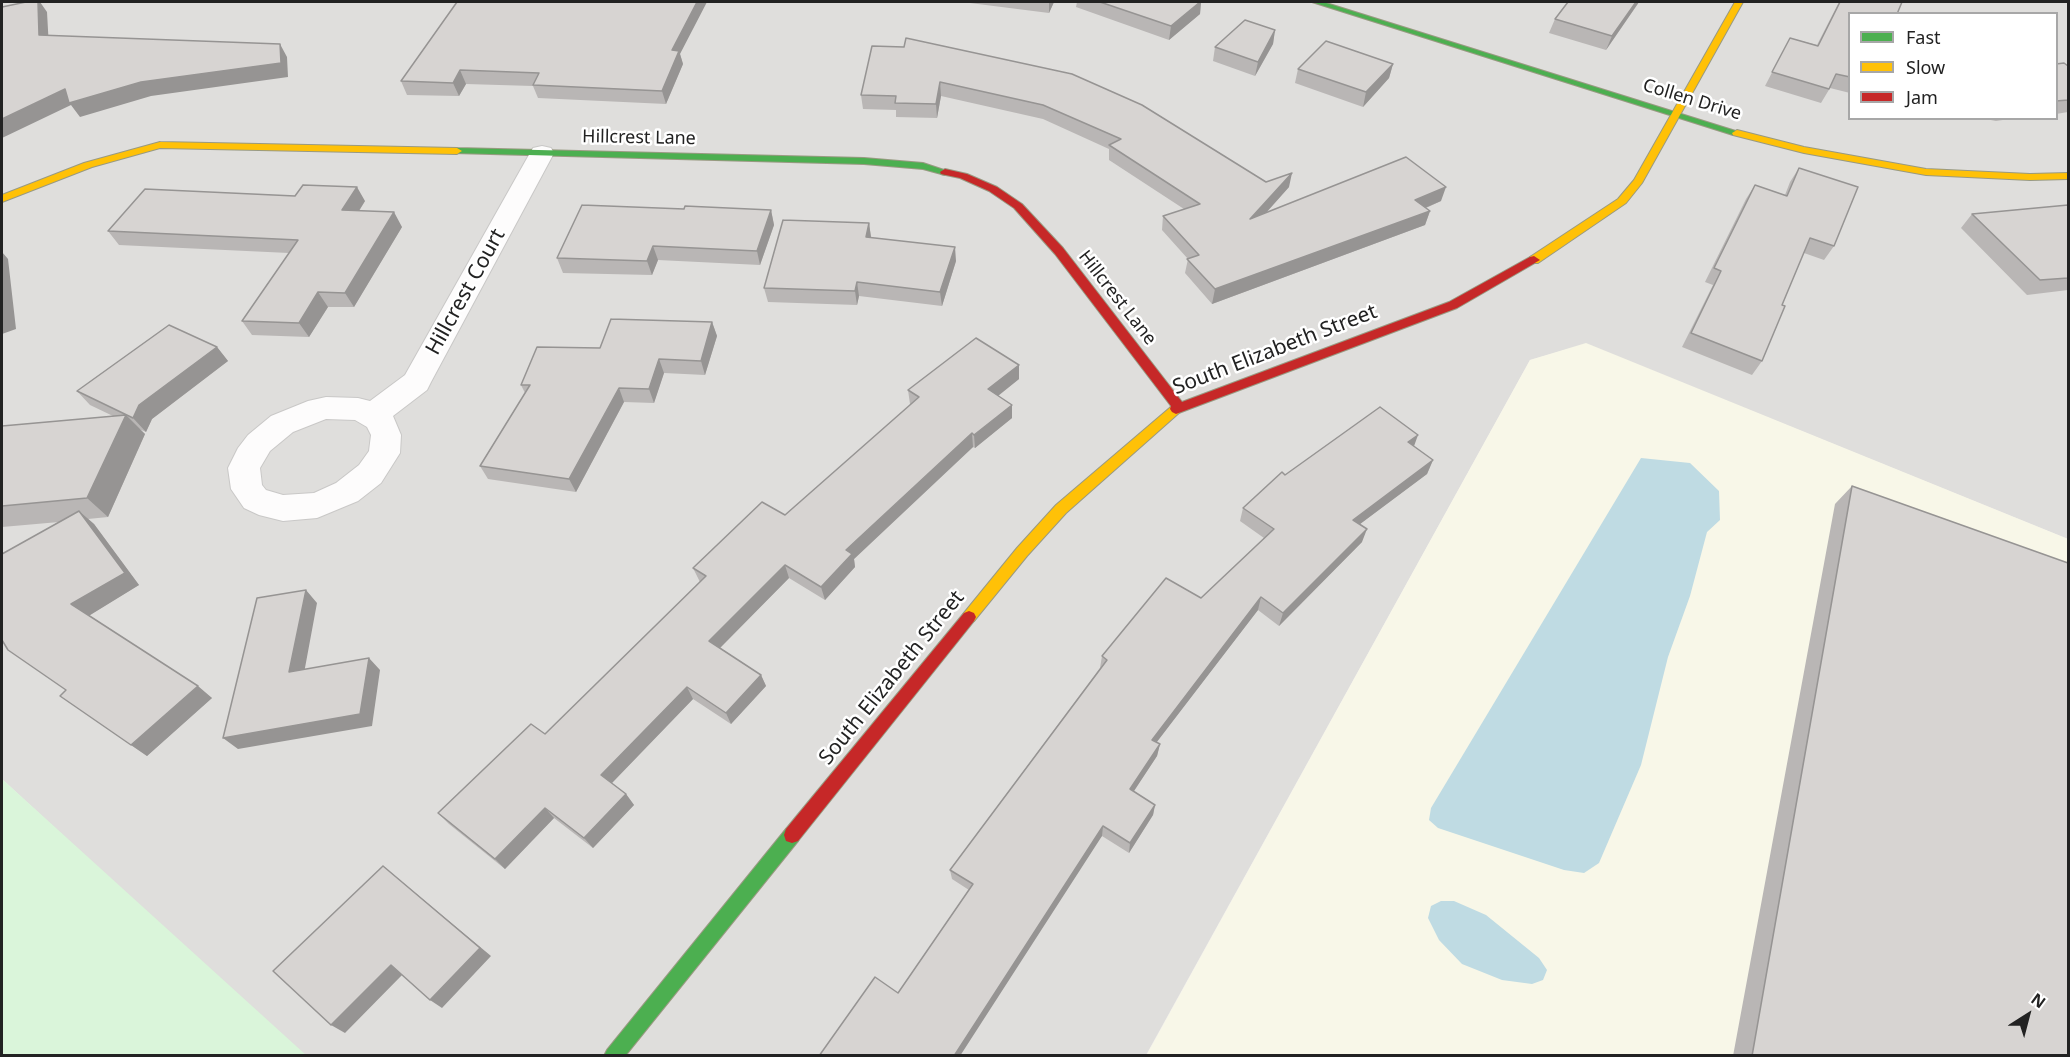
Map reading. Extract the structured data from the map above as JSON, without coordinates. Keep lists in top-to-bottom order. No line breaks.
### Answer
{"streets":{"street":["Collen Drive","Hillcrest Lane","Hillcrest Court","South Elizabeth Street"]},"crossings":[["Collen Drive","South Elizabeth Street"],["Hillcrest Lane","Hillcrest Court"],["Hillcrest Lane","South Elizabeth Street"]],"legend":["Fast","Slow","Jam"],"north":"top right"}
